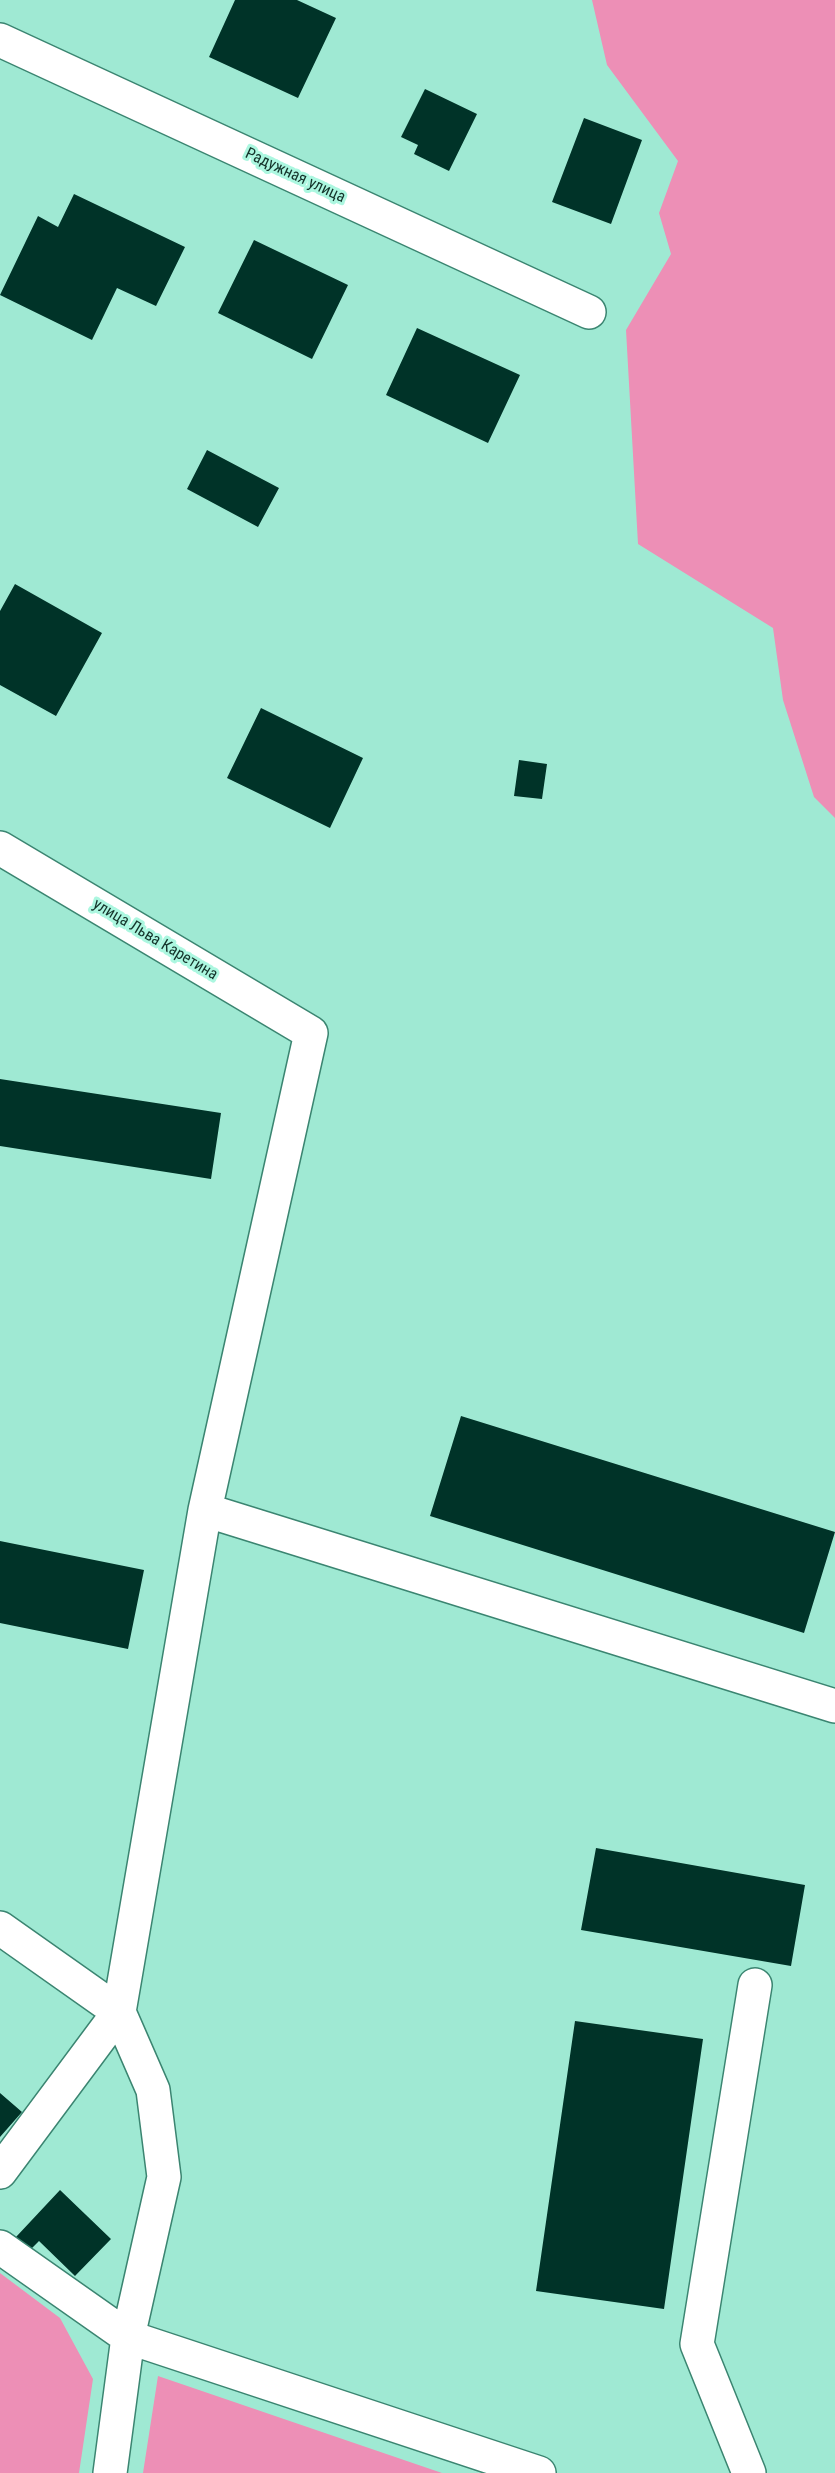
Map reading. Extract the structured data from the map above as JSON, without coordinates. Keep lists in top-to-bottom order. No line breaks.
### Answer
{"streets":{"street":["Радужная улица","улица Льва Каретина"]}}
